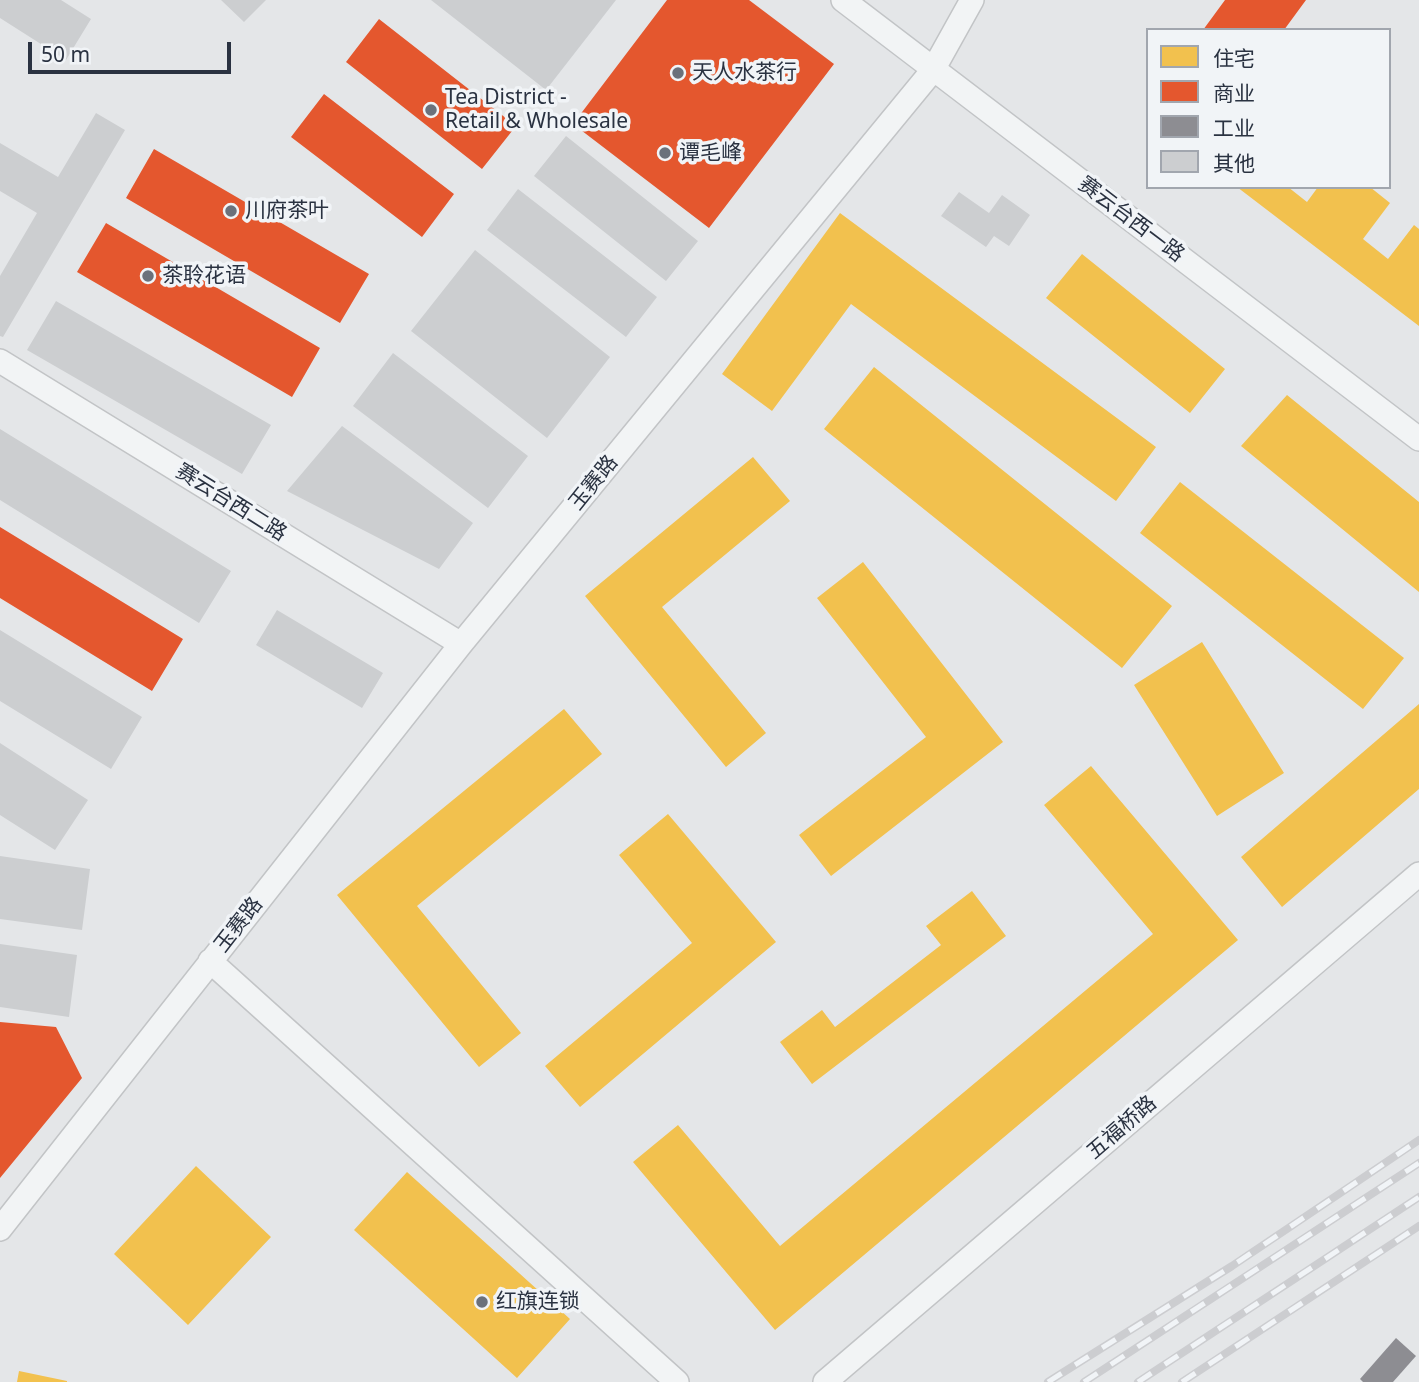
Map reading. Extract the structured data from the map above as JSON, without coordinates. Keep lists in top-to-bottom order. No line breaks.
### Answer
{"streets":{"street":["赛云台西一路","玉赛路","赛云台西二路","五福桥路"]},"crossings":[["赛云台西一路","玉赛路"],["玉赛路","赛云台西二路"]],"places":["天人水茶行","Tea District - Retail & Wholesale","谭毛峰","川府茶叶","茶聆花语","红旗连锁"],"legend":["住宅","商业","工业","其他"],"scale_bar":"50 m"}
